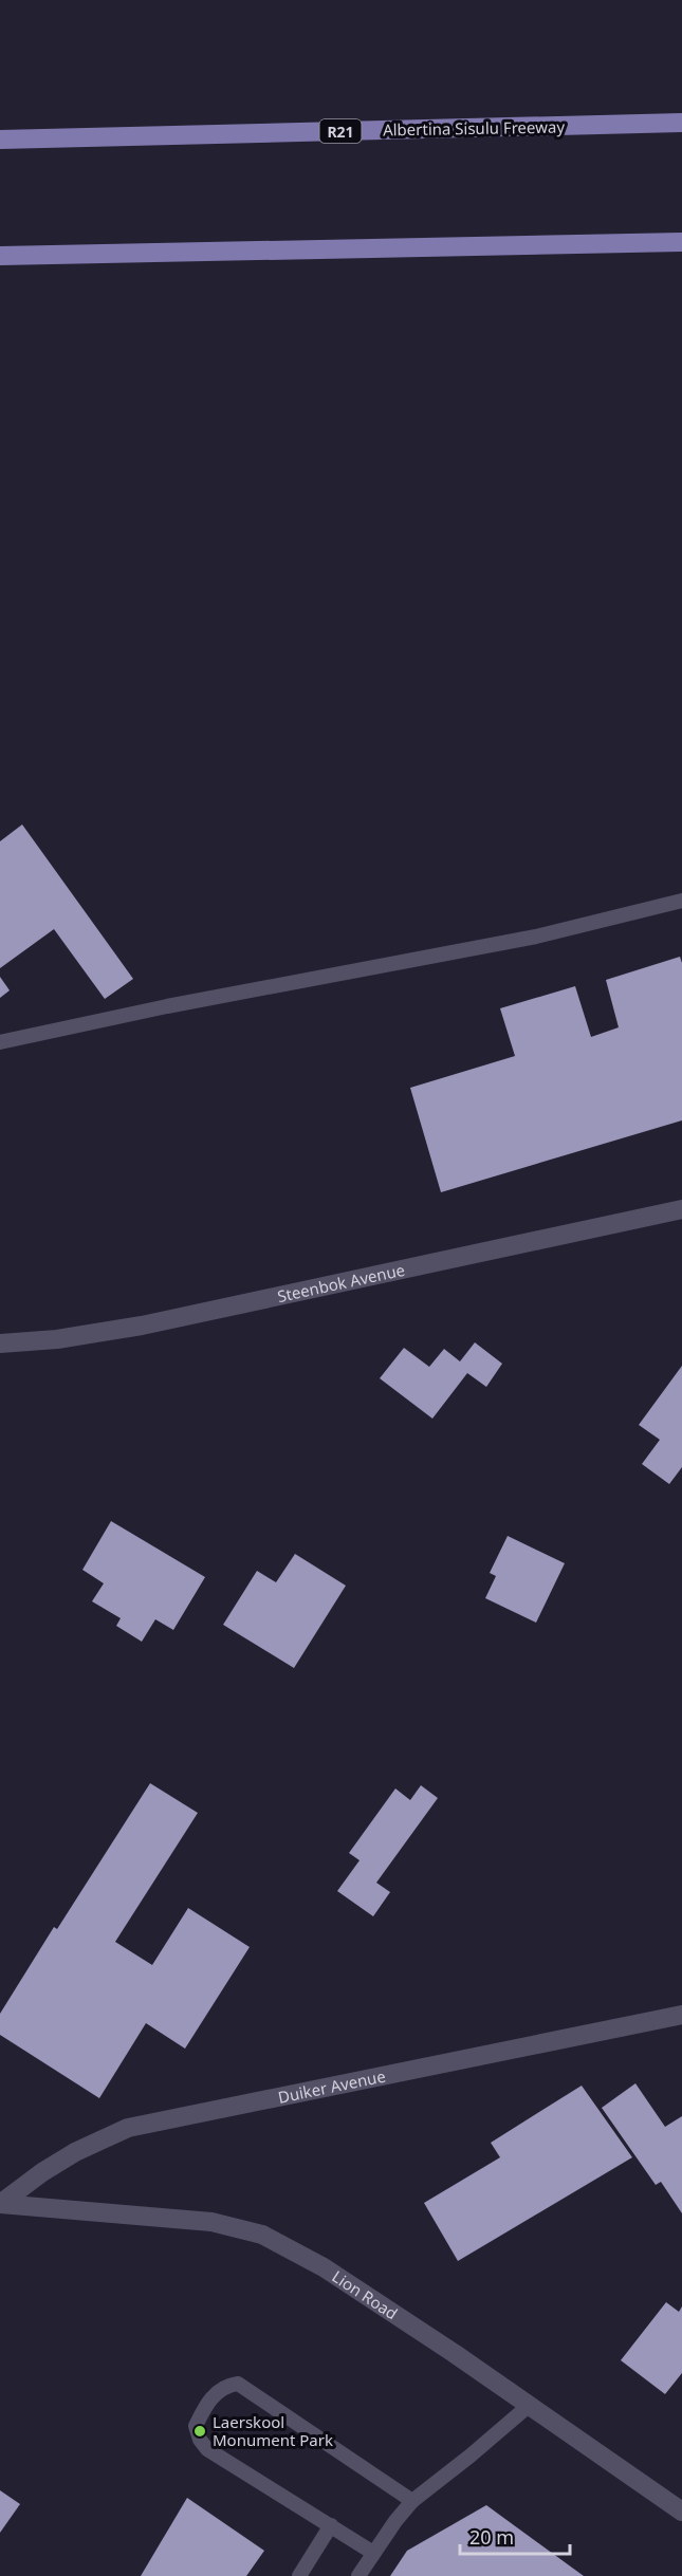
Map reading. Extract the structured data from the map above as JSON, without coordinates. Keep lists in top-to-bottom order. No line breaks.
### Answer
{"streets":{"highway":["Albertina Sisulu Freeway","R21"],"street":["Steenbok Avenue","Duiker Avenue","Lion Road"]},"crossings":[["Duiker Avenue","Lion Road"]],"places":["Laerskool Monument Park"],"scale_bar":"20 m"}
